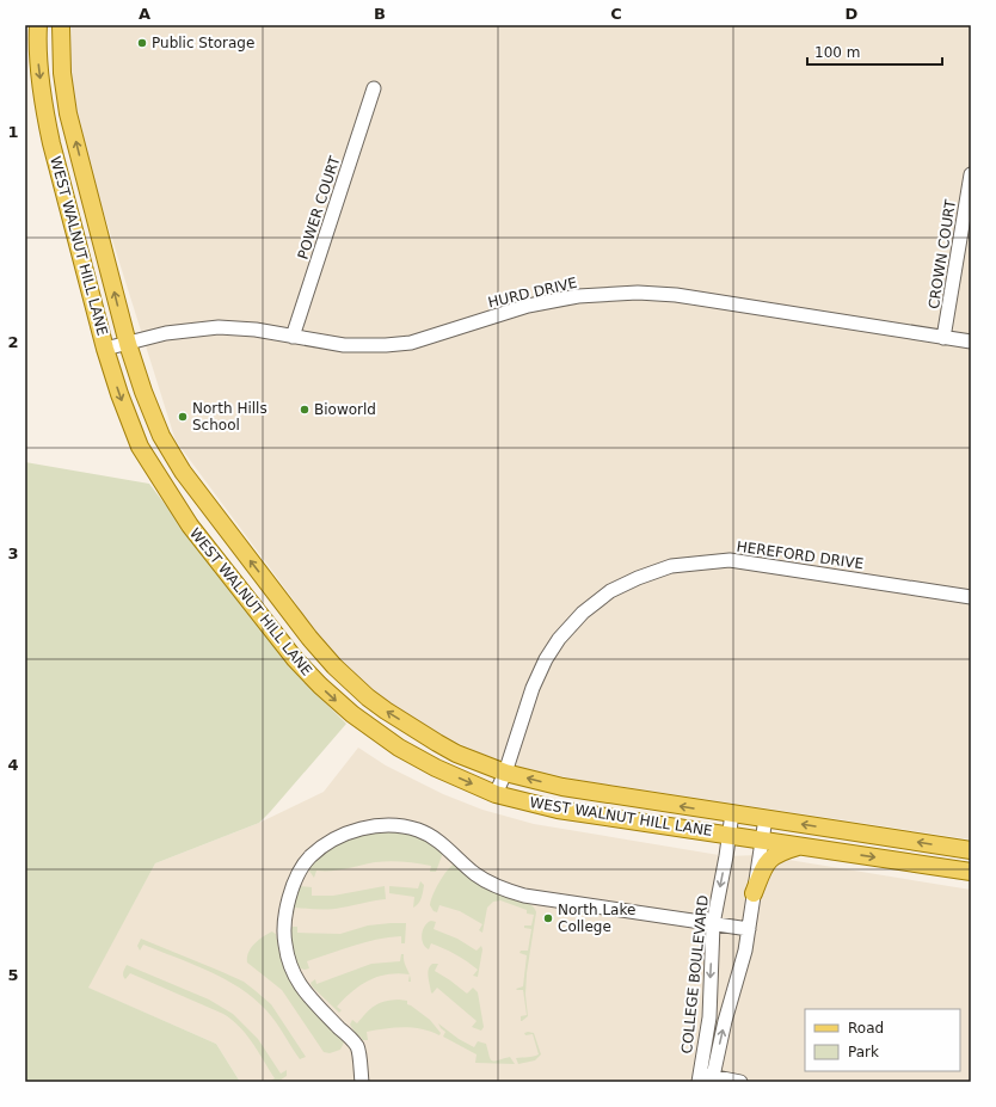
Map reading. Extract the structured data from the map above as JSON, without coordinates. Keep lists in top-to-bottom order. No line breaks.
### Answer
{"streets":{"main road":["WEST WALNUT HILL LANE"],"street":["POWER COURT","CROWN COURT","HURD DRIVE","HEREFORD DRIVE","COLLEGE BOULEVARD"]},"crossings":[["POWER COURT","HURD DRIVE"],["WEST WALNUT HILL LANE","HURD DRIVE"],["WEST WALNUT HILL LANE","HEREFORD DRIVE"],["WEST WALNUT HILL LANE","COLLEGE BOULEVARD"],["CROWN COURT","HURD DRIVE"]],"places":["Public Storage","Bioworld","North Hills School","North Lake College"],"legend":["Road","Park"],"scale_bar":"100 m","grid":{"columns":["A","B","C","D"],"rows":["1","2","3","4","5"]}}
